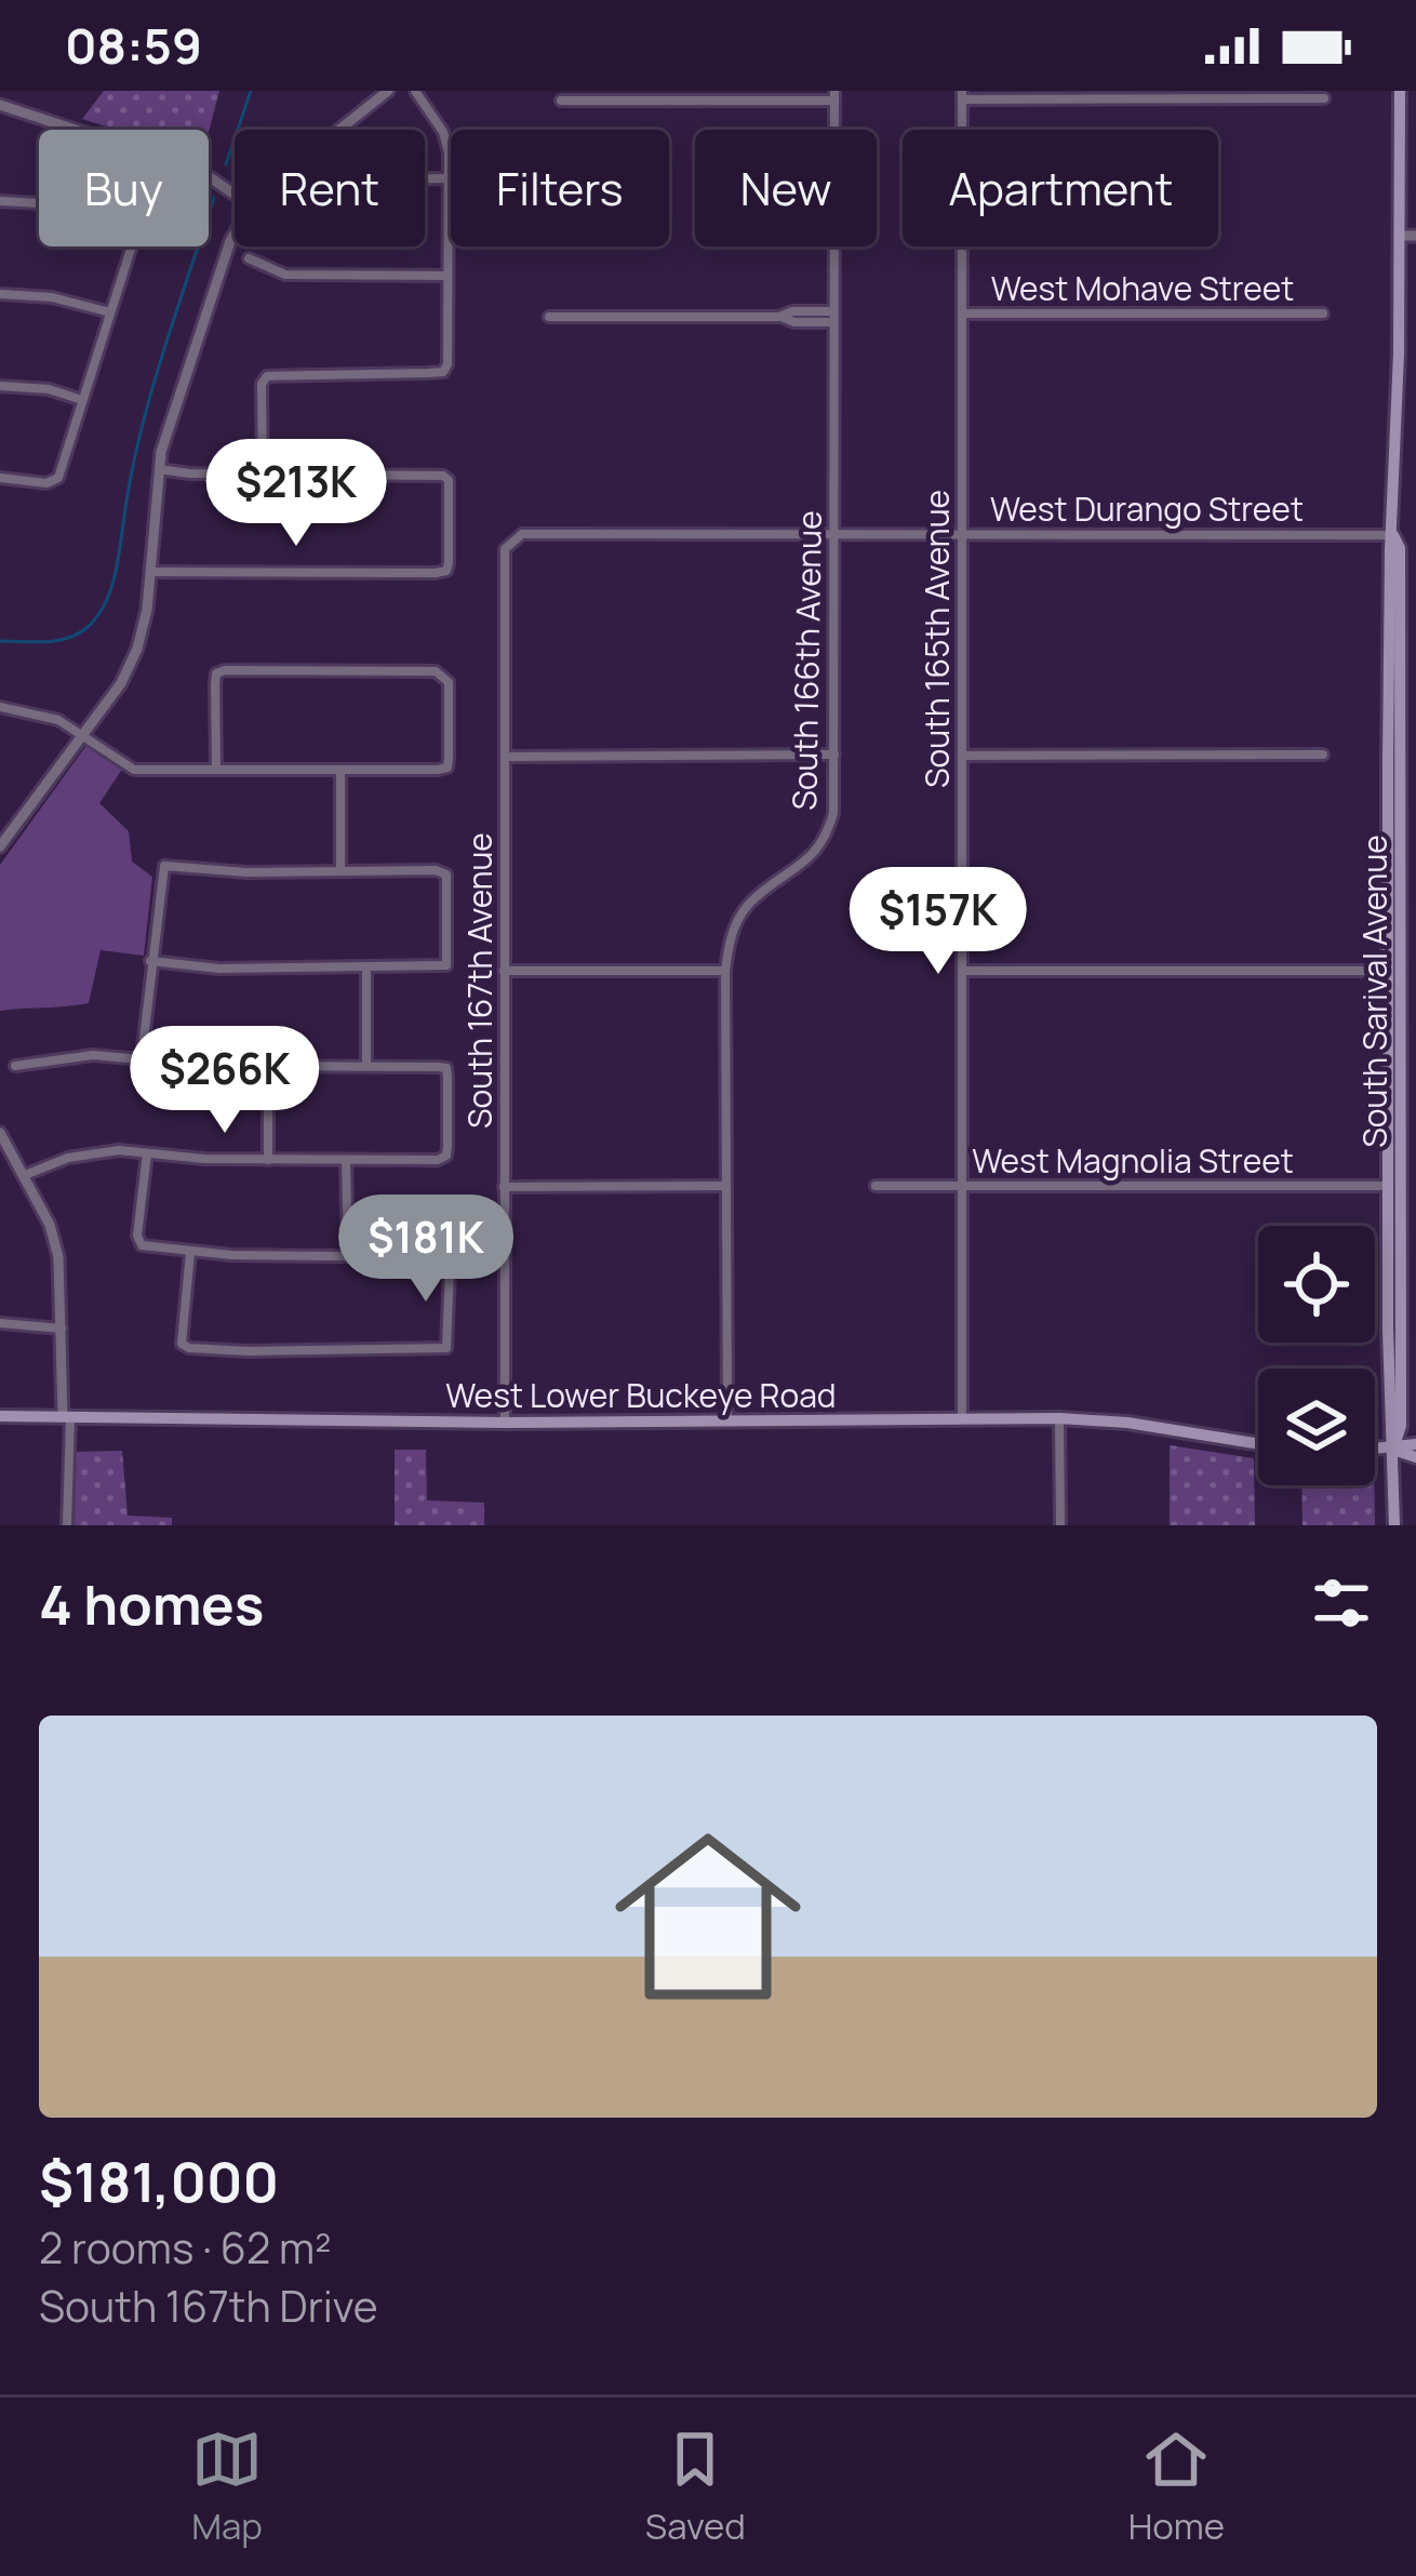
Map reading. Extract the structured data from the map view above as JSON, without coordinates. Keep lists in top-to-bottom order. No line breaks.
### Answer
{"streets":{"main road":["South Sarival Avenue","West Lower Buckeye Road"],"street":["West Mohave Street","West Durango Street","South 165th Avenue","South 166th Avenue","South 167th Avenue","West Magnolia Street"]},"crossings":[["West Mohave Street","South 165th Avenue"],["West Durango Street","South 165th Avenue"],["West Durango Street","South 166th Avenue"],["West Durango Street","South 167th Avenue"],["West Durango Street","South Sarival Avenue"],["South 165th Avenue","West Magnolia Street"],["South 165th Avenue","West Lower Buckeye Road"],["South 166th Avenue","West Lower Buckeye Road"],["South 167th Avenue","West Lower Buckeye Road"],["South Sarival Avenue","West Magnolia Street"]],"page":{"status":"08:59","chip":["Buy","Rent","Filters","New","Apartment"],"price":["$213K","$157K","$266K","$181K"],"heading":"4 homes","list":[{"name":"$181,000","note":"2 rooms · 62 m² · South 167th Drive"}],"tabs":["Map","Saved","Home"]}}
